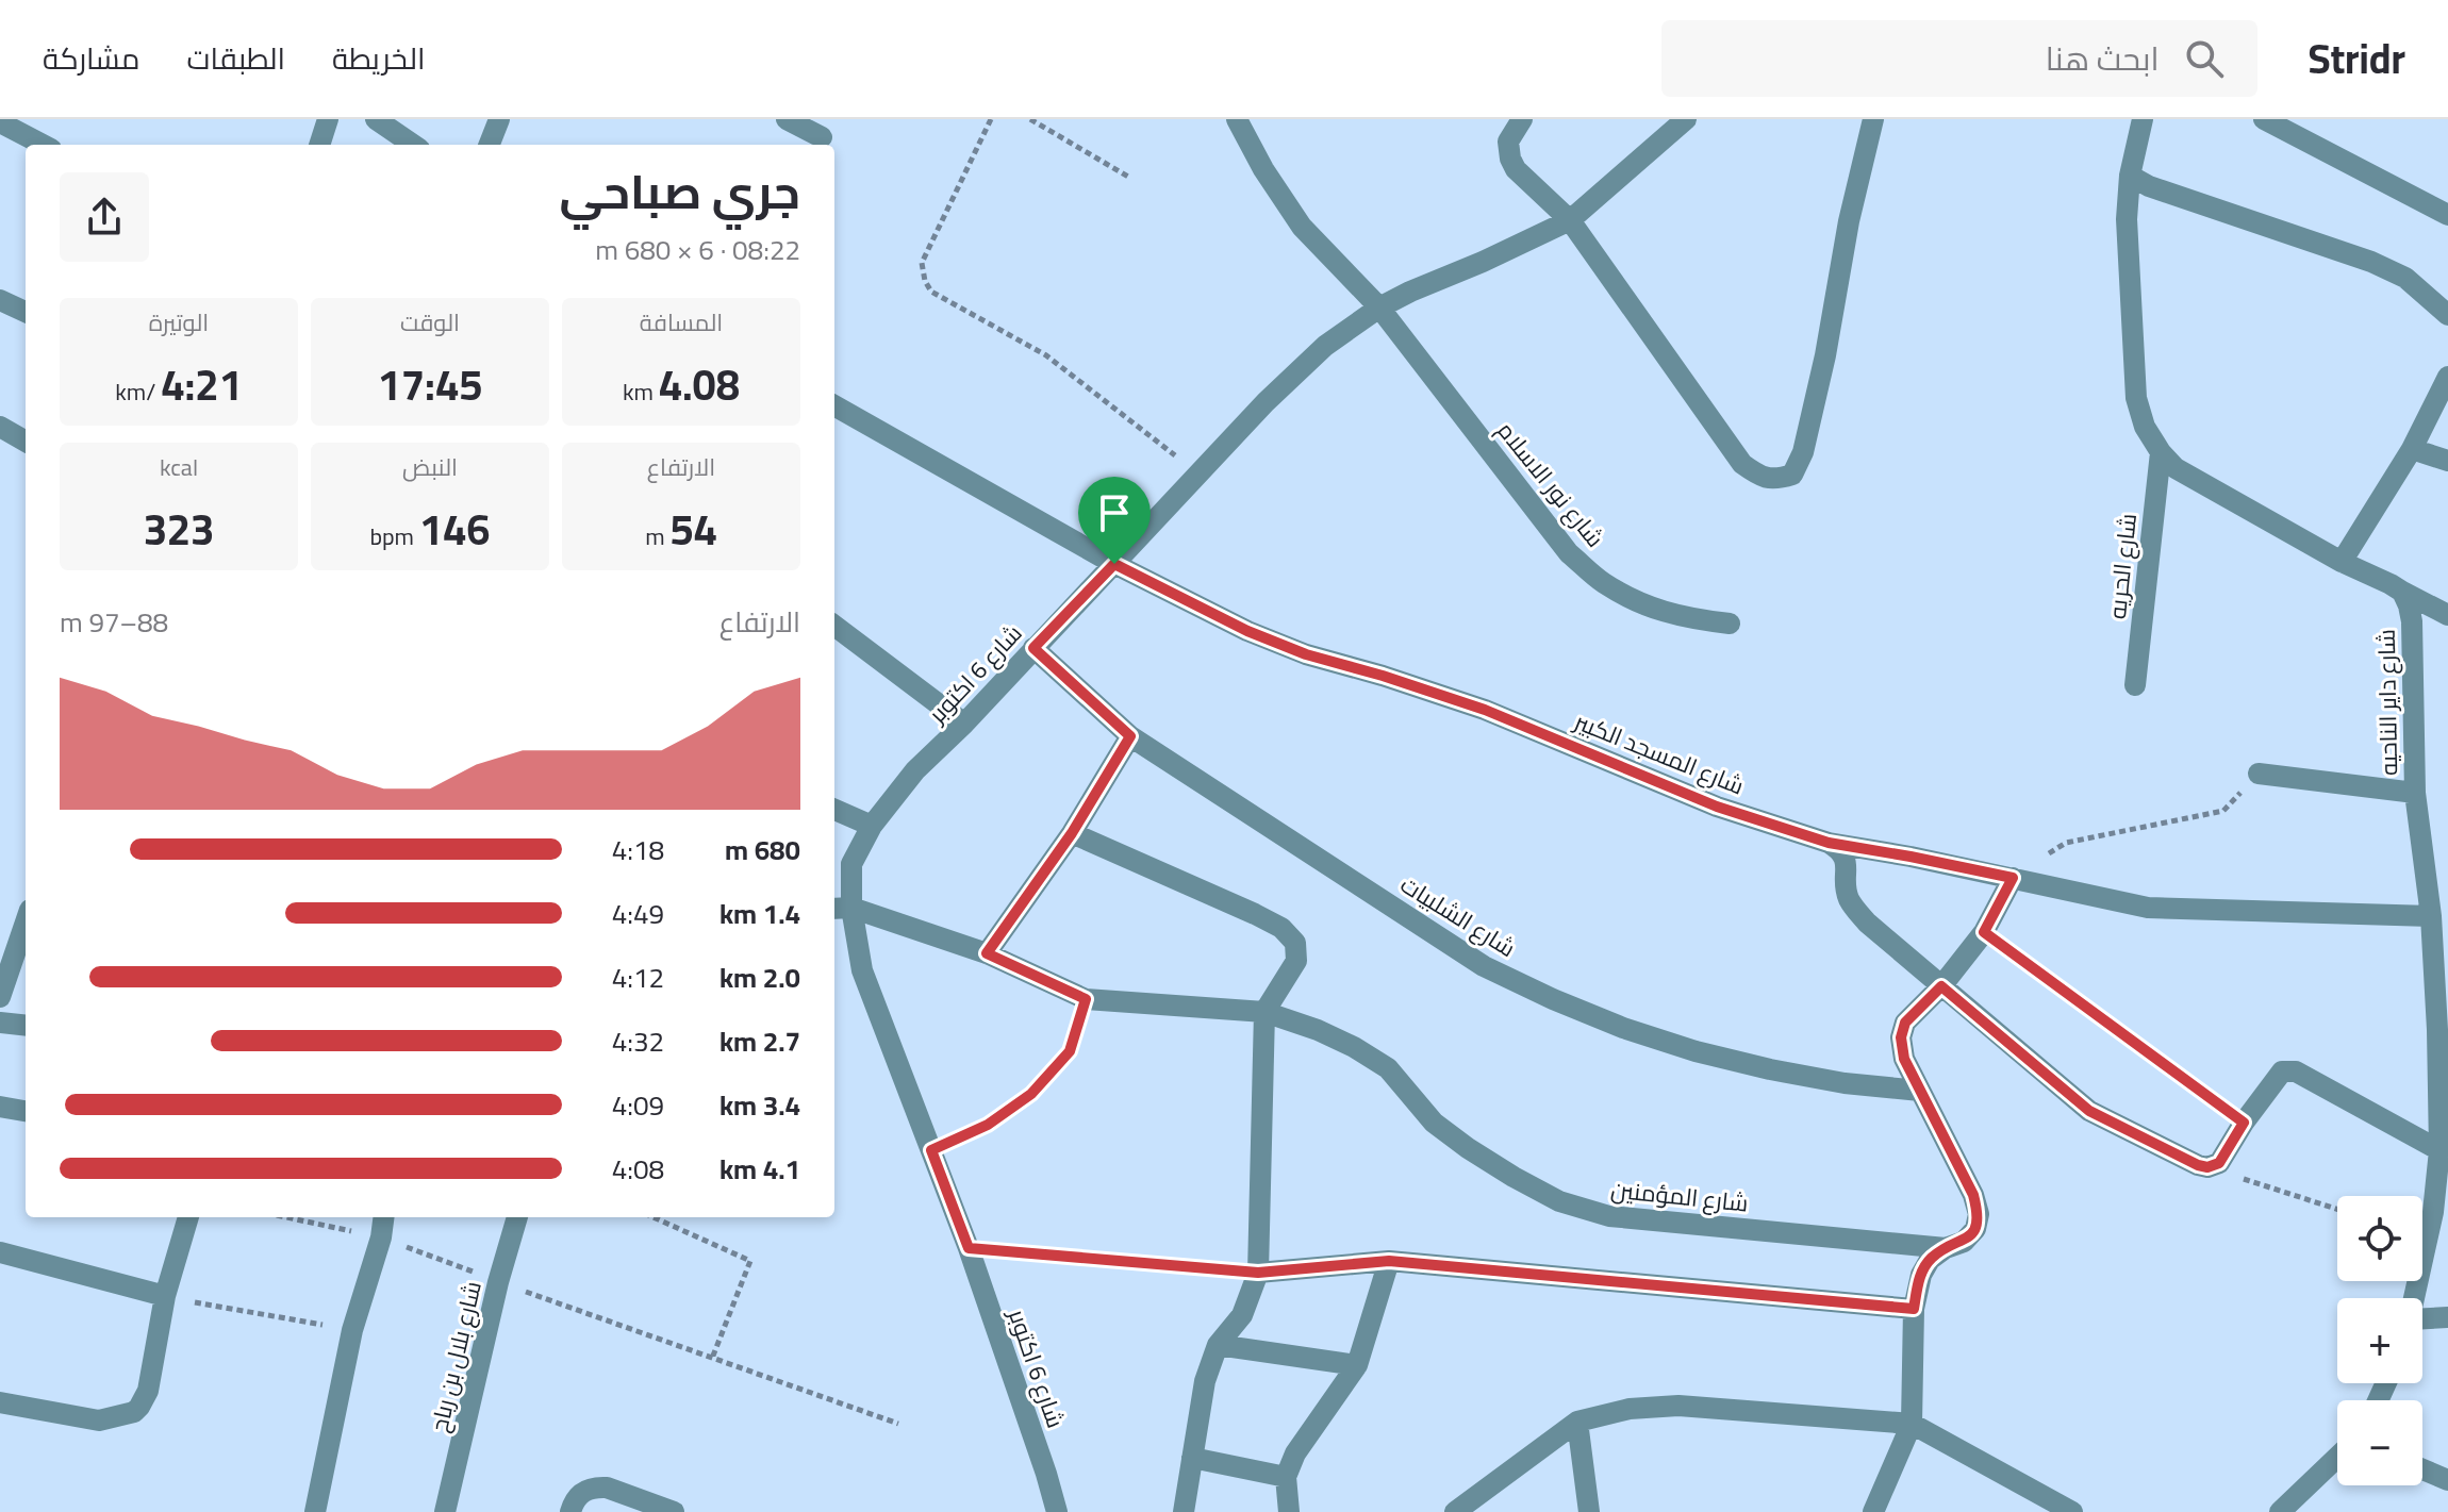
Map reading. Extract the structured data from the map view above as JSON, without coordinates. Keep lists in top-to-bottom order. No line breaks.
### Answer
{"streets":{"street":["شارع نور الاسلام","شارع الحريه","شارع 6 اكتوبر","شارع داير الناحيه","شارع المسجد الكبير","شارع الشلبيات","شارع المؤمنين","شارع بلال بن رباح"]},"crossings":[["شارع نور الاسلام","شارع 6 اكتوبر"],["شارع 6 اكتوبر","شارع المسجد الكبير"],["شارع 6 اكتوبر","شارع الشلبيات"],["شارع داير الناحيه","شارع المسجد الكبير"]],"page":{"header":"Stridr","search":"ابحث هنا","nav":["الخريطة","الطبقات","مشاركة"],"heading":["جري صباحي","08:22 · 6 × 680 m"],"stats":[["المسافة","4.08 km"],["الوقت","17:45"],["الوتيرة","4:21 /km"],["الارتفاع","54 m"],["النبض","146 bpm"],["kcal","323"]],"chart":["الارتفاع","88–97 m"],"list":[{"name":"680 m","note":"4:18"},{"name":"1.4 km","note":"4:49"},{"name":"2.0 km","note":"4:12"},{"name":"2.7 km","note":"4:32"},{"name":"3.4 km","note":"4:09"},{"name":"4.1 km","note":"4:08"}],"map_buttons":["+","−"]}}
